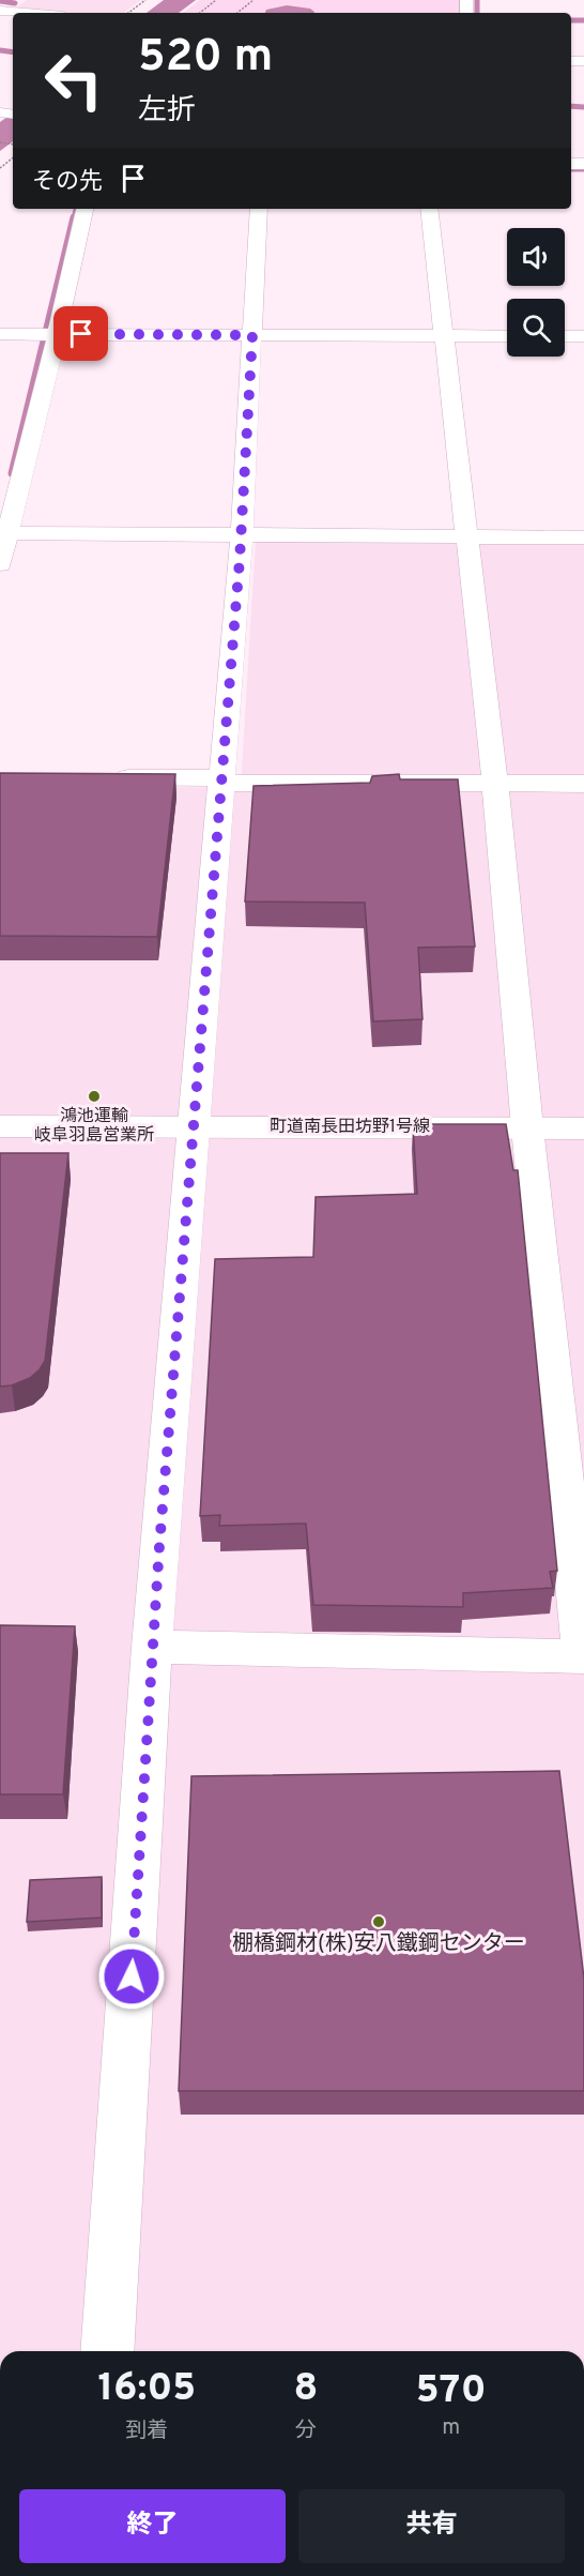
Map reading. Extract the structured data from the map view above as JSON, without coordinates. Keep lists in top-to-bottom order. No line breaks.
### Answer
{"streets":{"street":["町道南長田坊野1号線"]},"places":["鴻池運輸 岐阜羽島営業所","棚橋鋼材(株)安八鐵鋼センター"],"page":{"turn":["520 m","左折"],"then":"その先","eta":["16:05","到着","8","分","570","m"],"buttons":["終了","共有"]}}
